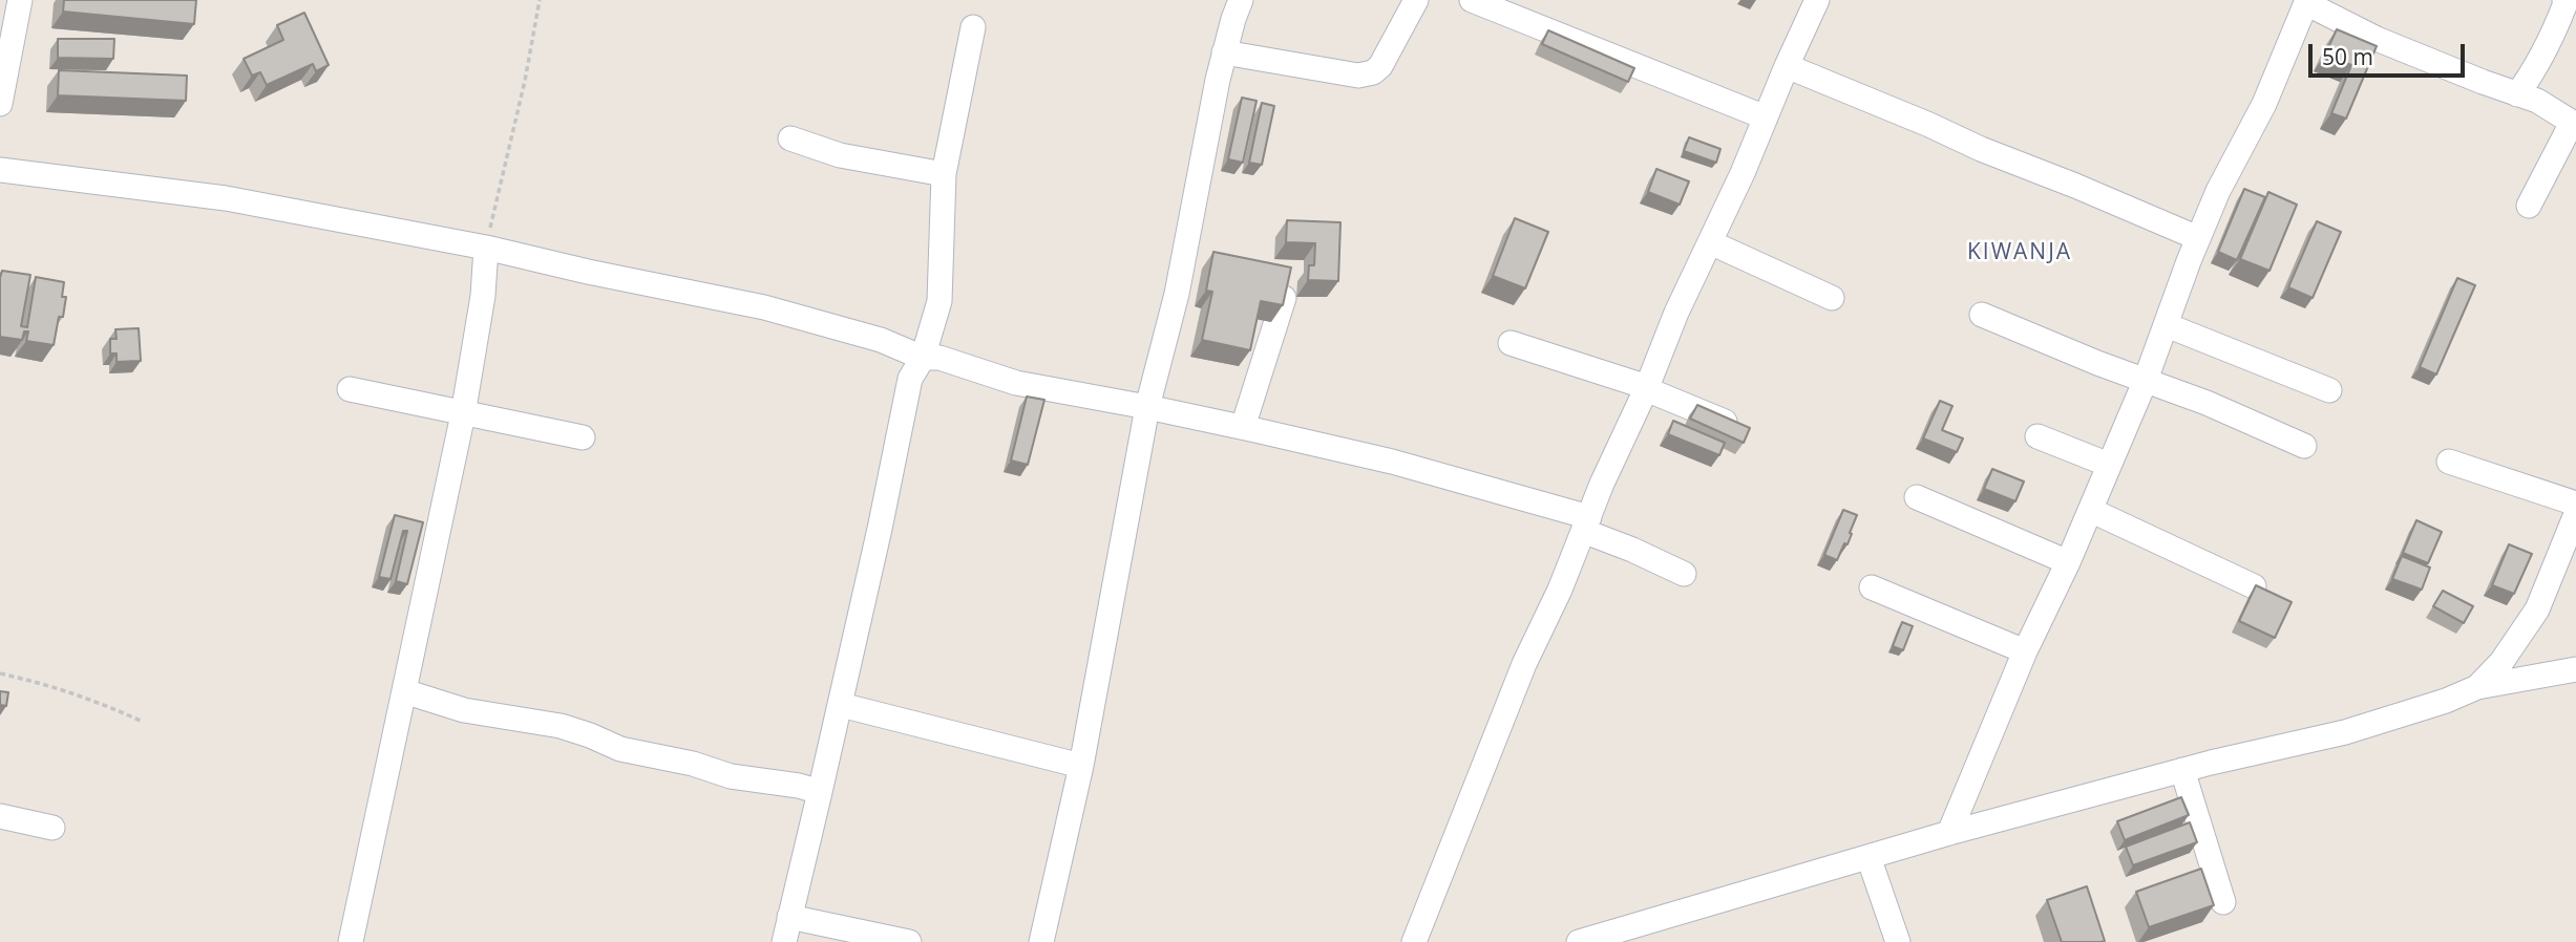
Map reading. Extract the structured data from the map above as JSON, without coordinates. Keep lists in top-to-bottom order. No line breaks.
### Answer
{"districts":["KIWANJA"],"scale_bar":"50 m"}
